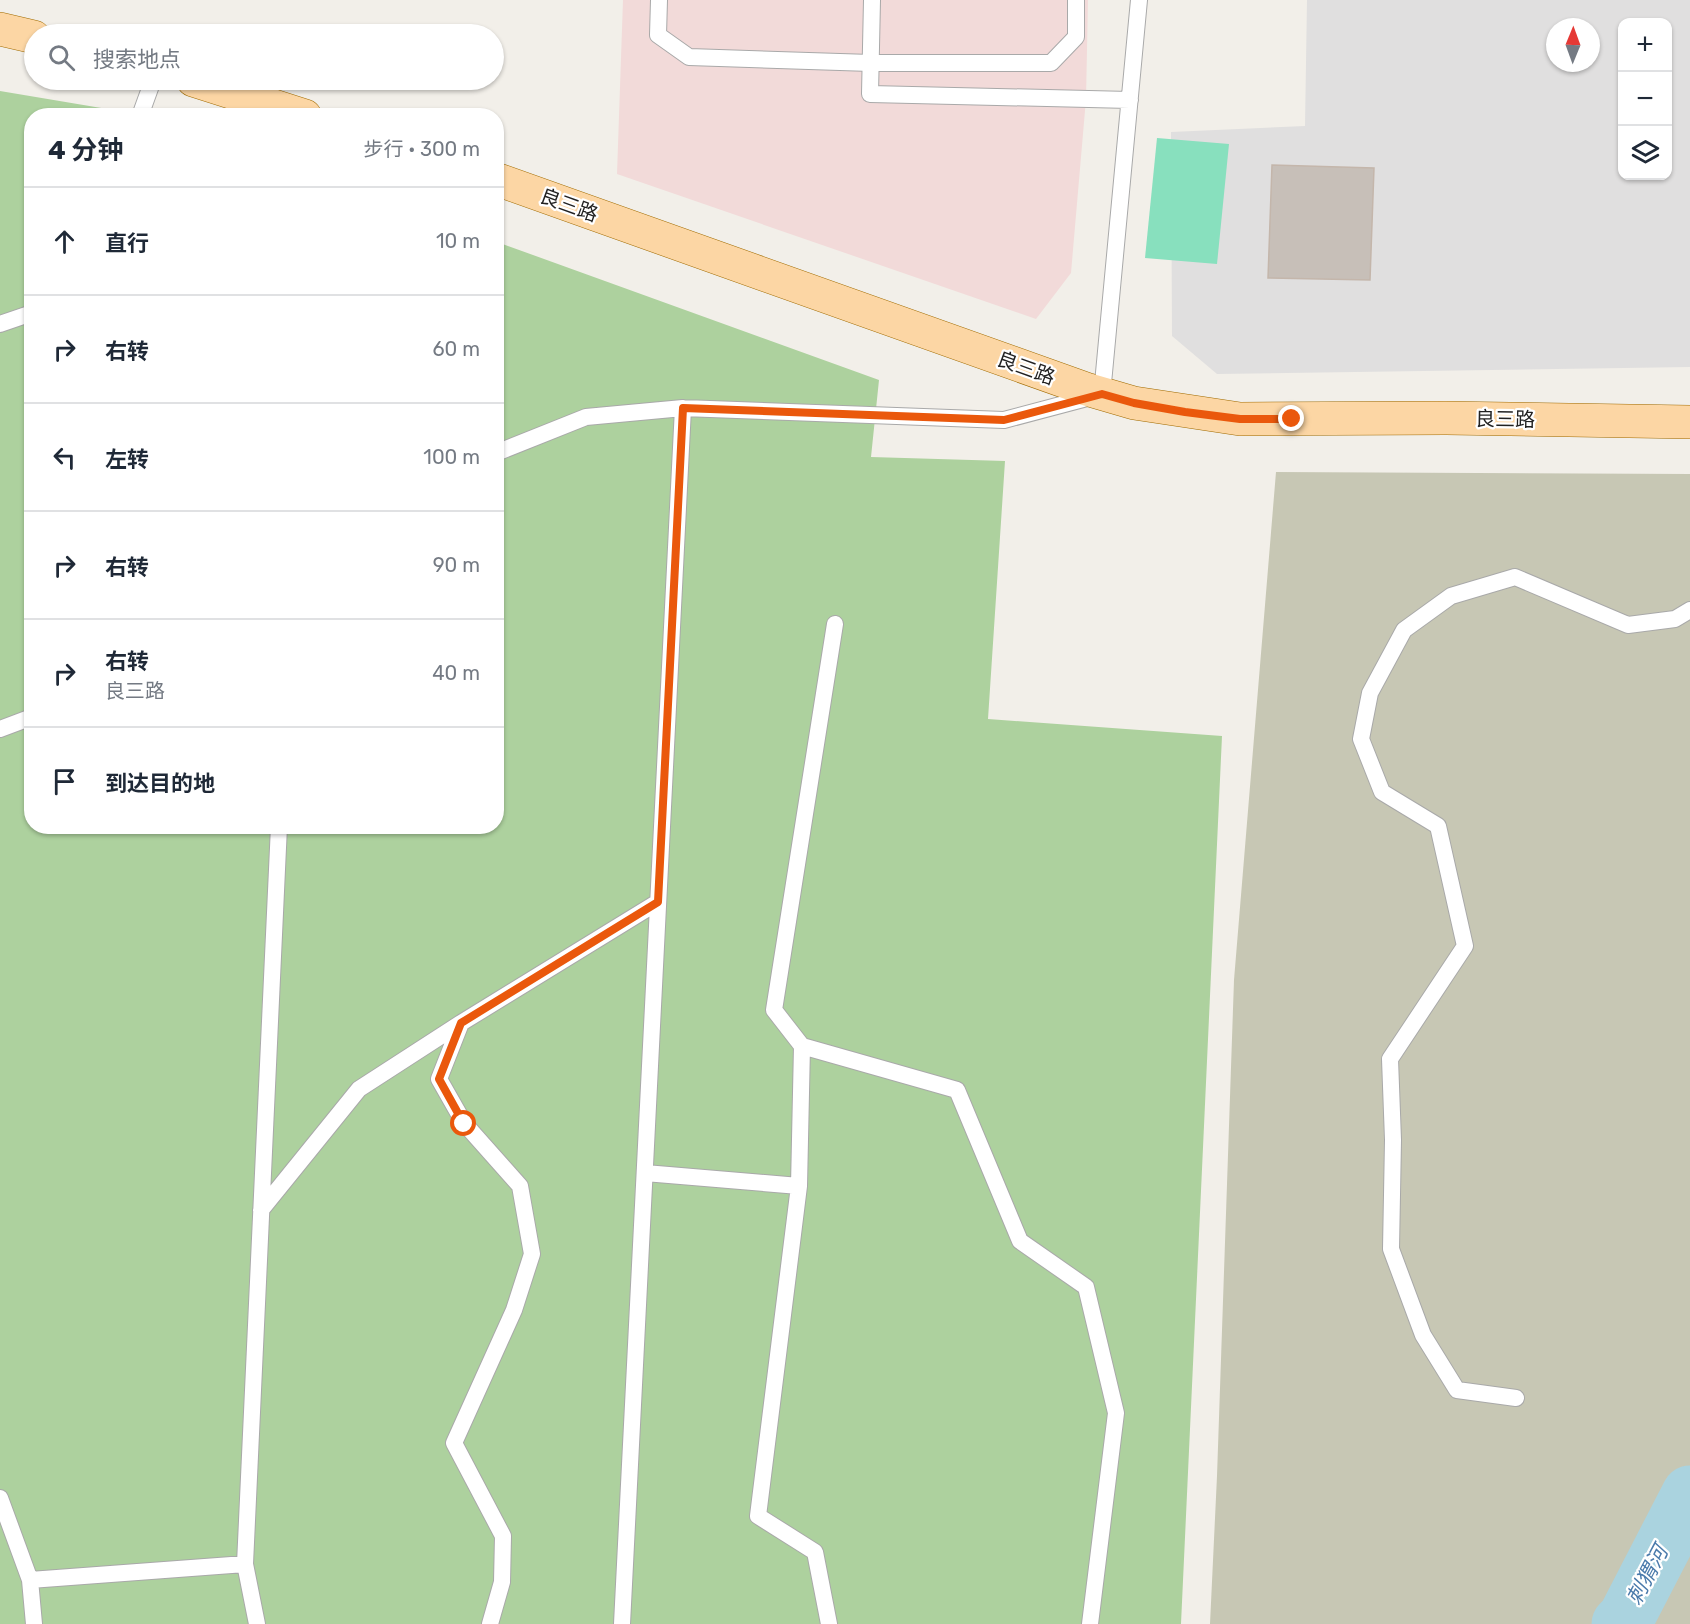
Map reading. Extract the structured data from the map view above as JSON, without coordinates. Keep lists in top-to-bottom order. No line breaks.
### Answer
{"streets":{"main road":["良三路"]},"water":["刺猬河"],"north":"top","page":{"map_buttons":["+","−"],"search":"搜索地点","heading":["4 分钟","步行 · 300 m"],"list":[["直行","10 m"],["右转","60 m"],["左转","100 m"],["右转","90 m"],["右转","良三路","40 m"],"到达目的地"]}}
